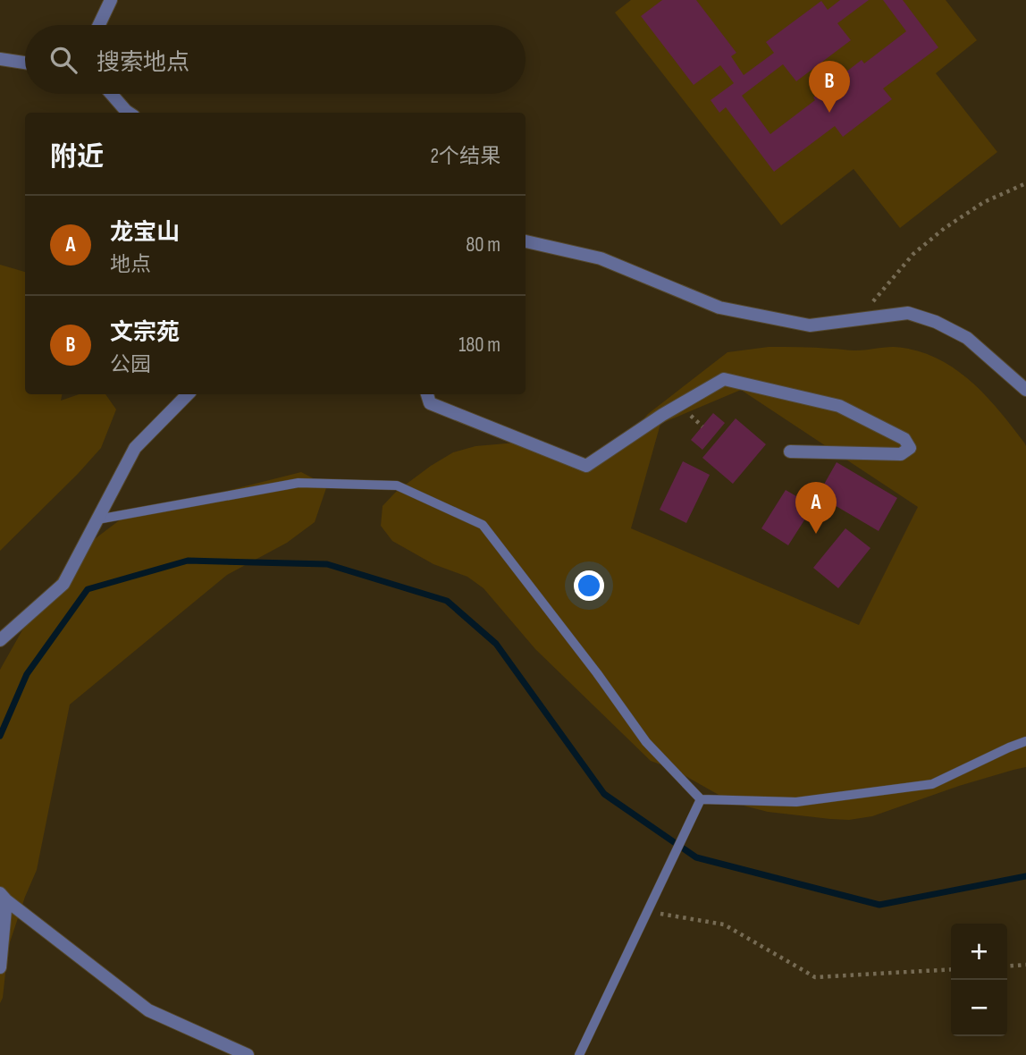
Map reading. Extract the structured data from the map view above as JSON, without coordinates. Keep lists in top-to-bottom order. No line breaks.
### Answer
{"page":{"search":"搜索地点","pins":["B","A"],"heading":["附近","2个结果"],"list":[{"mark":"A","name":"龙宝山","note":"地点","value":"80 m"},{"mark":"B","name":"文宗苑","note":"公园","value":"180 m"}],"map_buttons":["+","−"]}}
